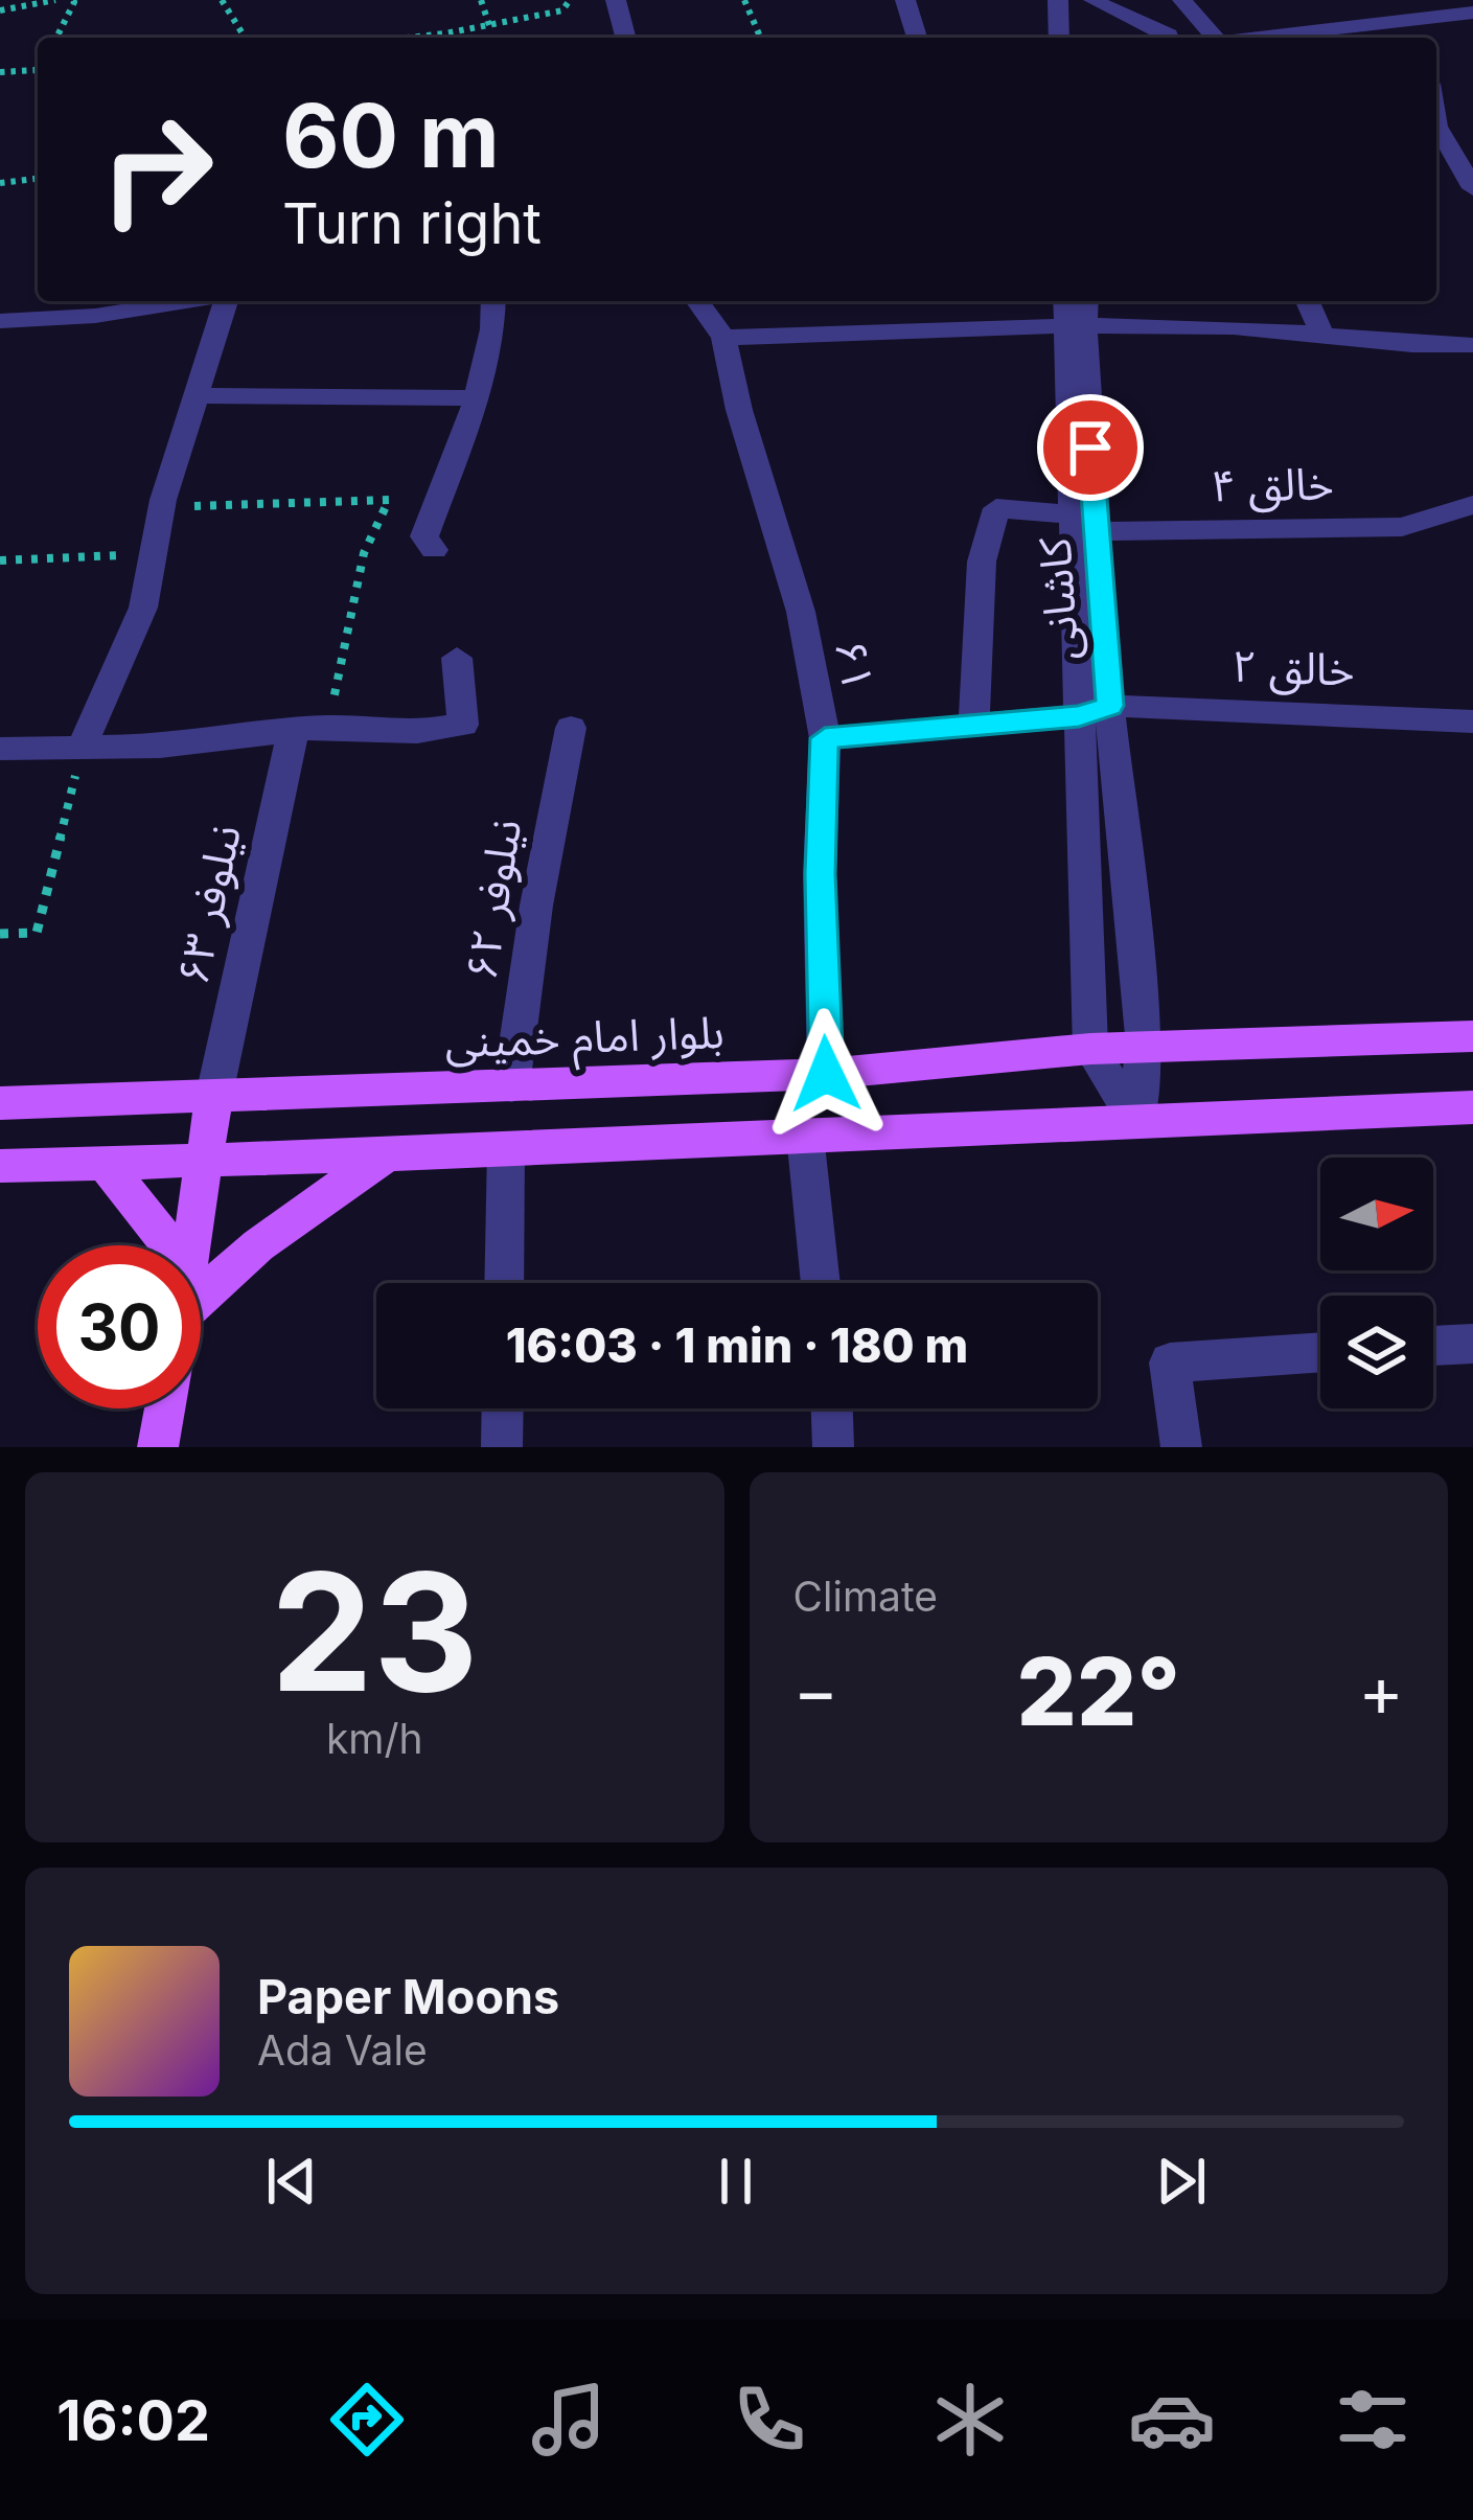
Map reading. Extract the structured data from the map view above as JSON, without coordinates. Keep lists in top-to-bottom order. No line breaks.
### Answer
{"streets":{"main road":["بلوار امام خمینی"],"street":["خالق ۴","کاشانی","۶۱","خالق ۲","نیلوفر ۶۲","نیلوفر ۶۳"]},"crossings":[["خالق ۴","کاشانی"],["خالق ۴","خالق ۲"],["کاشانی","خالق ۲"],["کاشانی","بلوار امام خمینی"],["۶۱","خالق ۲"],["۶۱","بلوار امام خمینی"],["نیلوفر ۶۲","بلوار امام خمینی"],["نیلوفر ۶۳","بلوار امام خمینی"]],"north":"right","page":{"turn":["60 m","Turn right"],"limit":"30","trip":"16:03 · 1 min · 180 m","tile":[["23","km/h"],"Climate"],"heat":["−","22°","+"],"song":["Paper Moons","Ada Vale"],"tabs":"16:02"}}
